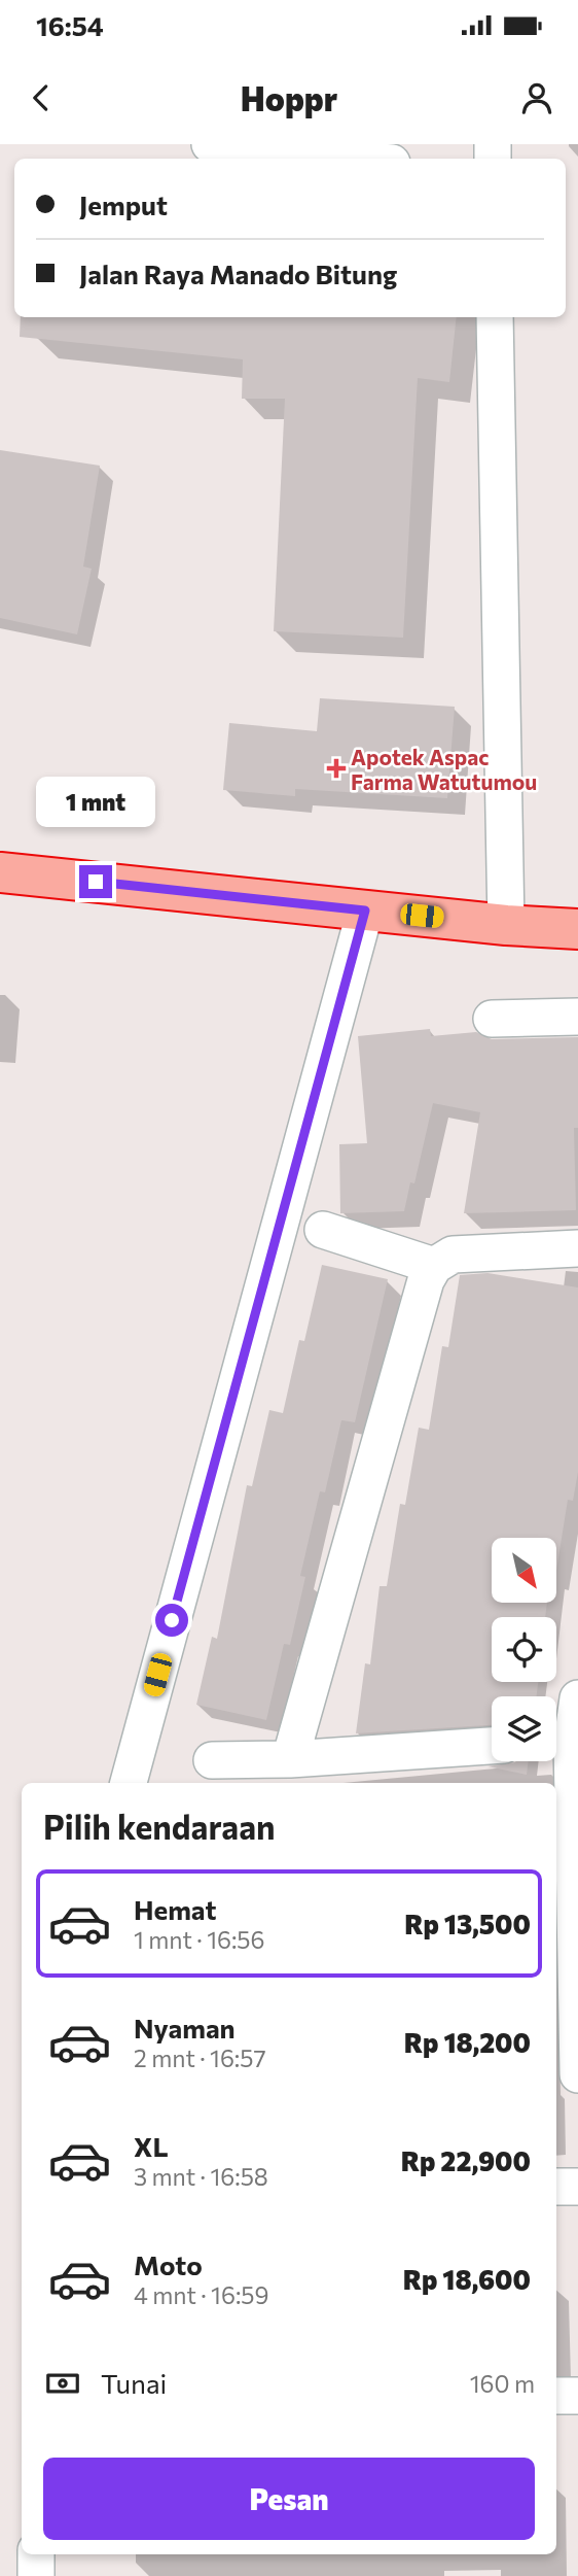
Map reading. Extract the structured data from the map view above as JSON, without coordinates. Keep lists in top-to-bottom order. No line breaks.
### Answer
{"places":{"health":["Apotek Aspac Farma Watutumou"]},"north":"bottom right","page":{"status":"16:54","header":"Hoppr","banner":["Jemput","Jalan Raya Manado Bitung"],"bubble":"1 mnt","heading":"Pilih kendaraan","list":[{"name":"Hemat","note":"1 mnt · 16:56","value":"Rp 13,500"},{"name":"Nyaman","note":"2 mnt · 16:57","value":"Rp 18,200"},{"name":"XL","note":"3 mnt · 16:58","value":"Rp 22,900"},{"name":"Moto","note":"4 mnt · 16:59","value":"Rp 18,600"}],"pay":["Tunai","160 m"],"buttons":"Pesan"}}
